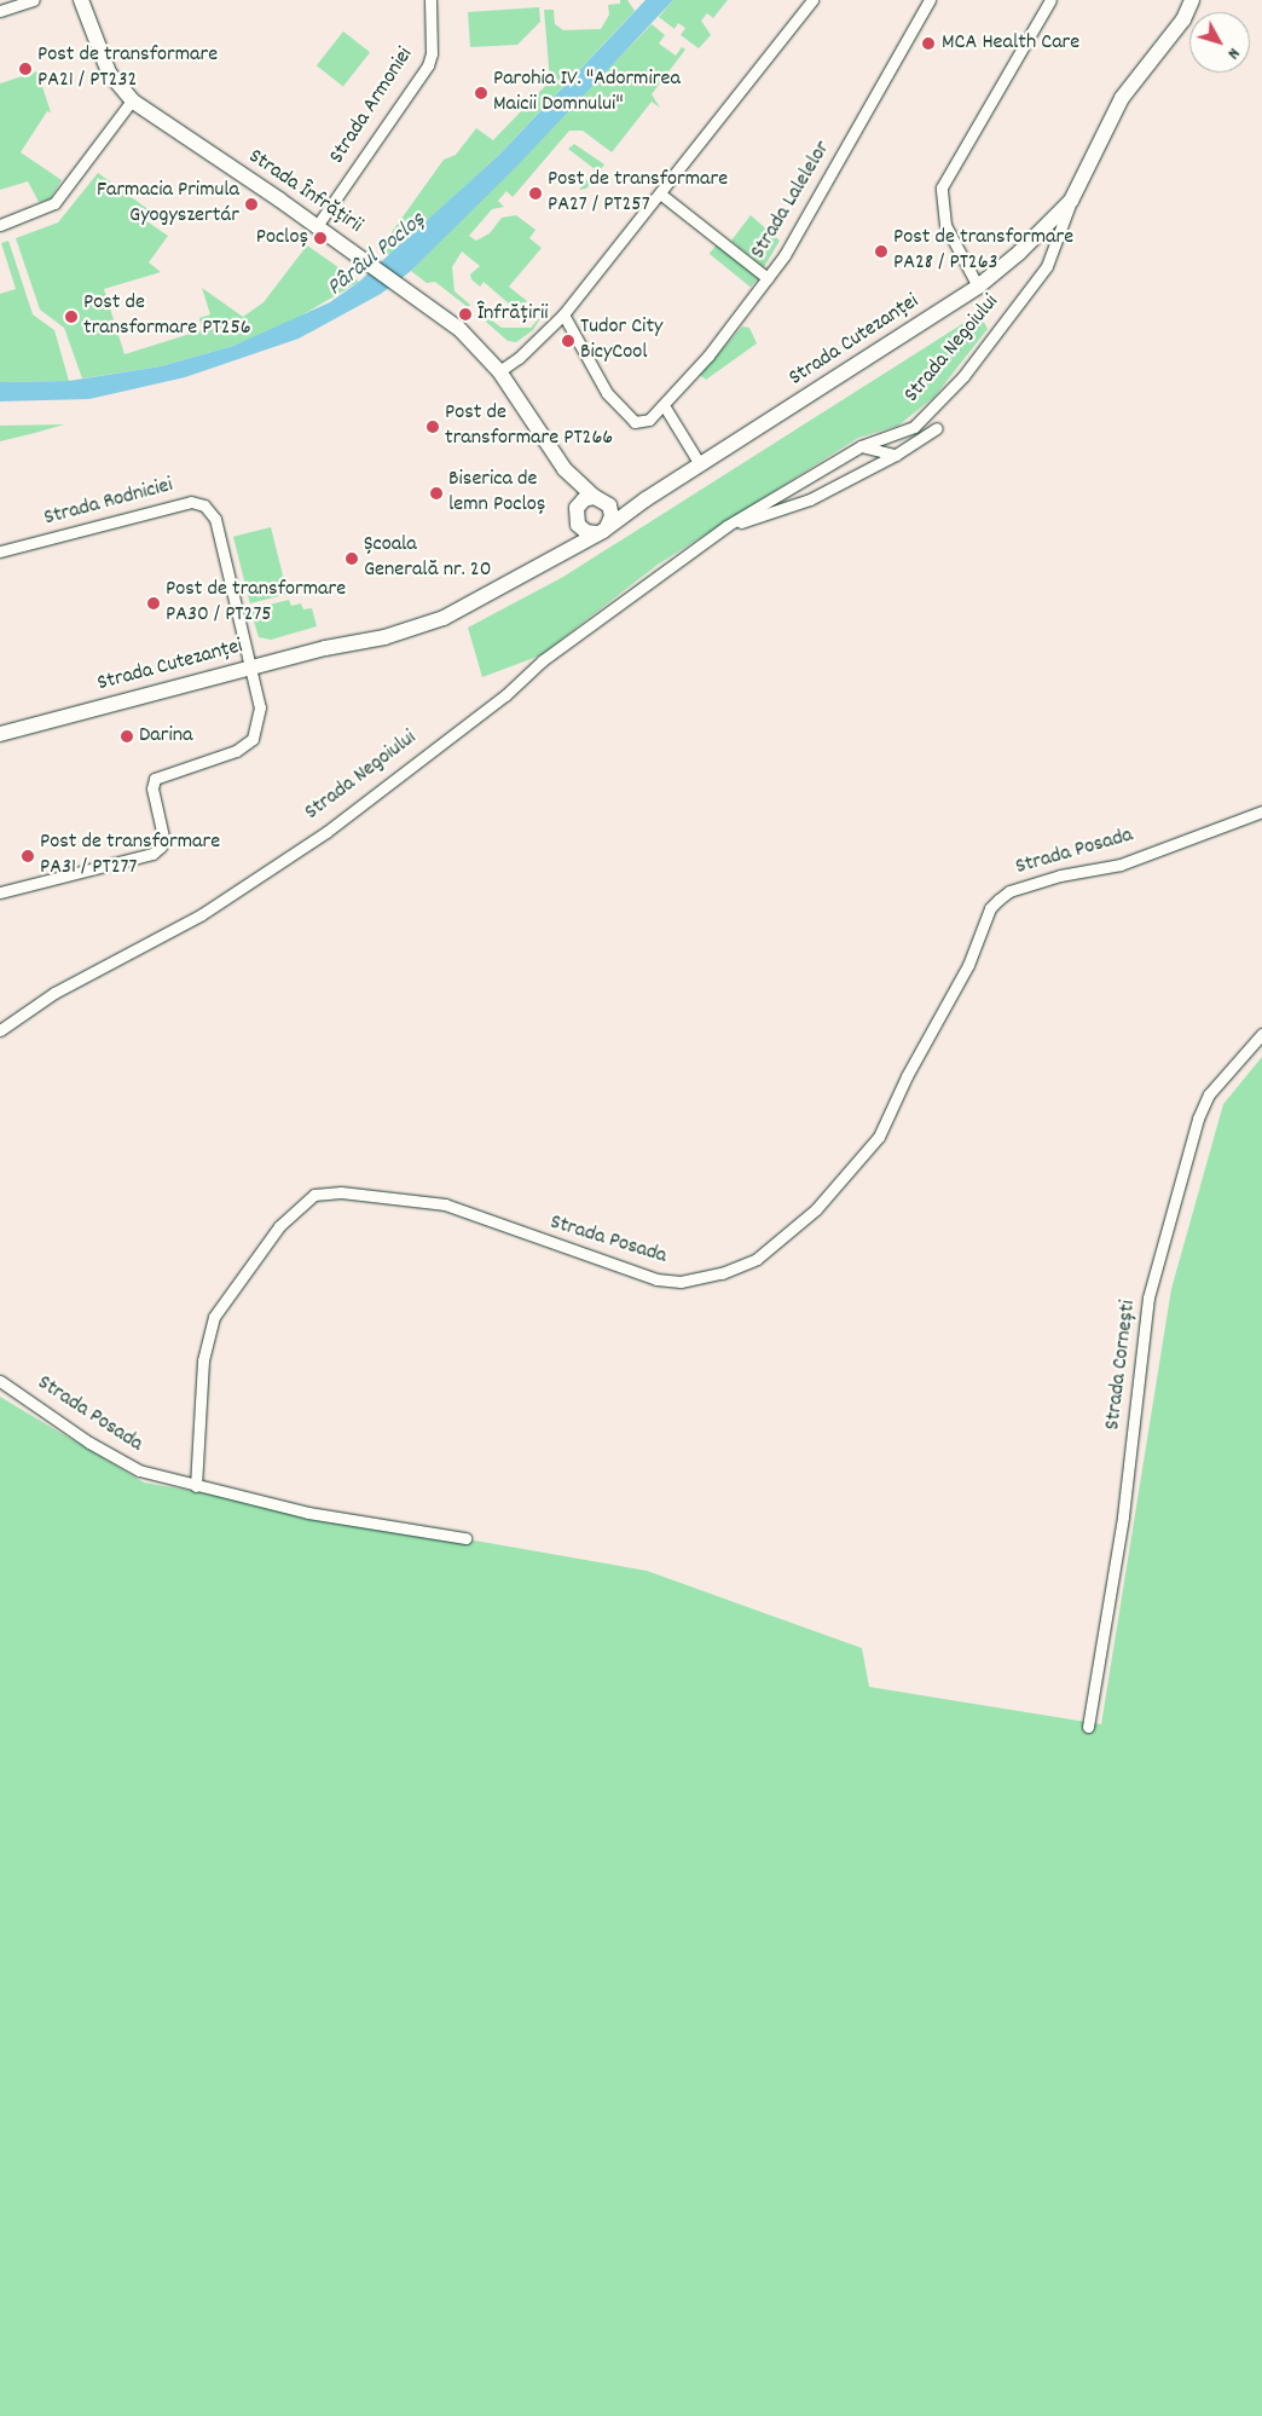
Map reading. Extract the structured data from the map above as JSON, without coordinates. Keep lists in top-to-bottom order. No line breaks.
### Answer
{"streets":{"street":["Strada Armoniei","Strada Înfrățirii","Strada Lalelelor","Strada Cutezanței","Strada Negoiului","Strada Rodniciei","Strada Posada","Strada Cornești"]},"crossings":[["Strada Armoniei","Strada Înfrățirii"],["Strada Înfrățirii","Strada Cutezanței"],["Strada Cutezanței","Strada Negoiului"],["Strada Cutezanței","Strada Rodniciei"]],"water":["Pârâul Pocloș"],"places":["MCA Health Care","Post de transformare PA21 / PT232","Parohia IV. \"Adormirea Maicii Domnului\"","Post de transformare PA27 / PT257","Farmacia Primula Gyogyszertár","Pocloș","Post de transformare PA28 / PT263","Înfrățirii","Post de transformare PT256","Tudor City BicyCool","Post de transformare PT266","Biserica de lemn Pocloș","Școala Generală nr. 20","Post de transformare PA30 / PT275","Darina","Post de transformare PA31 / PT277"],"north":"bottom right"}
